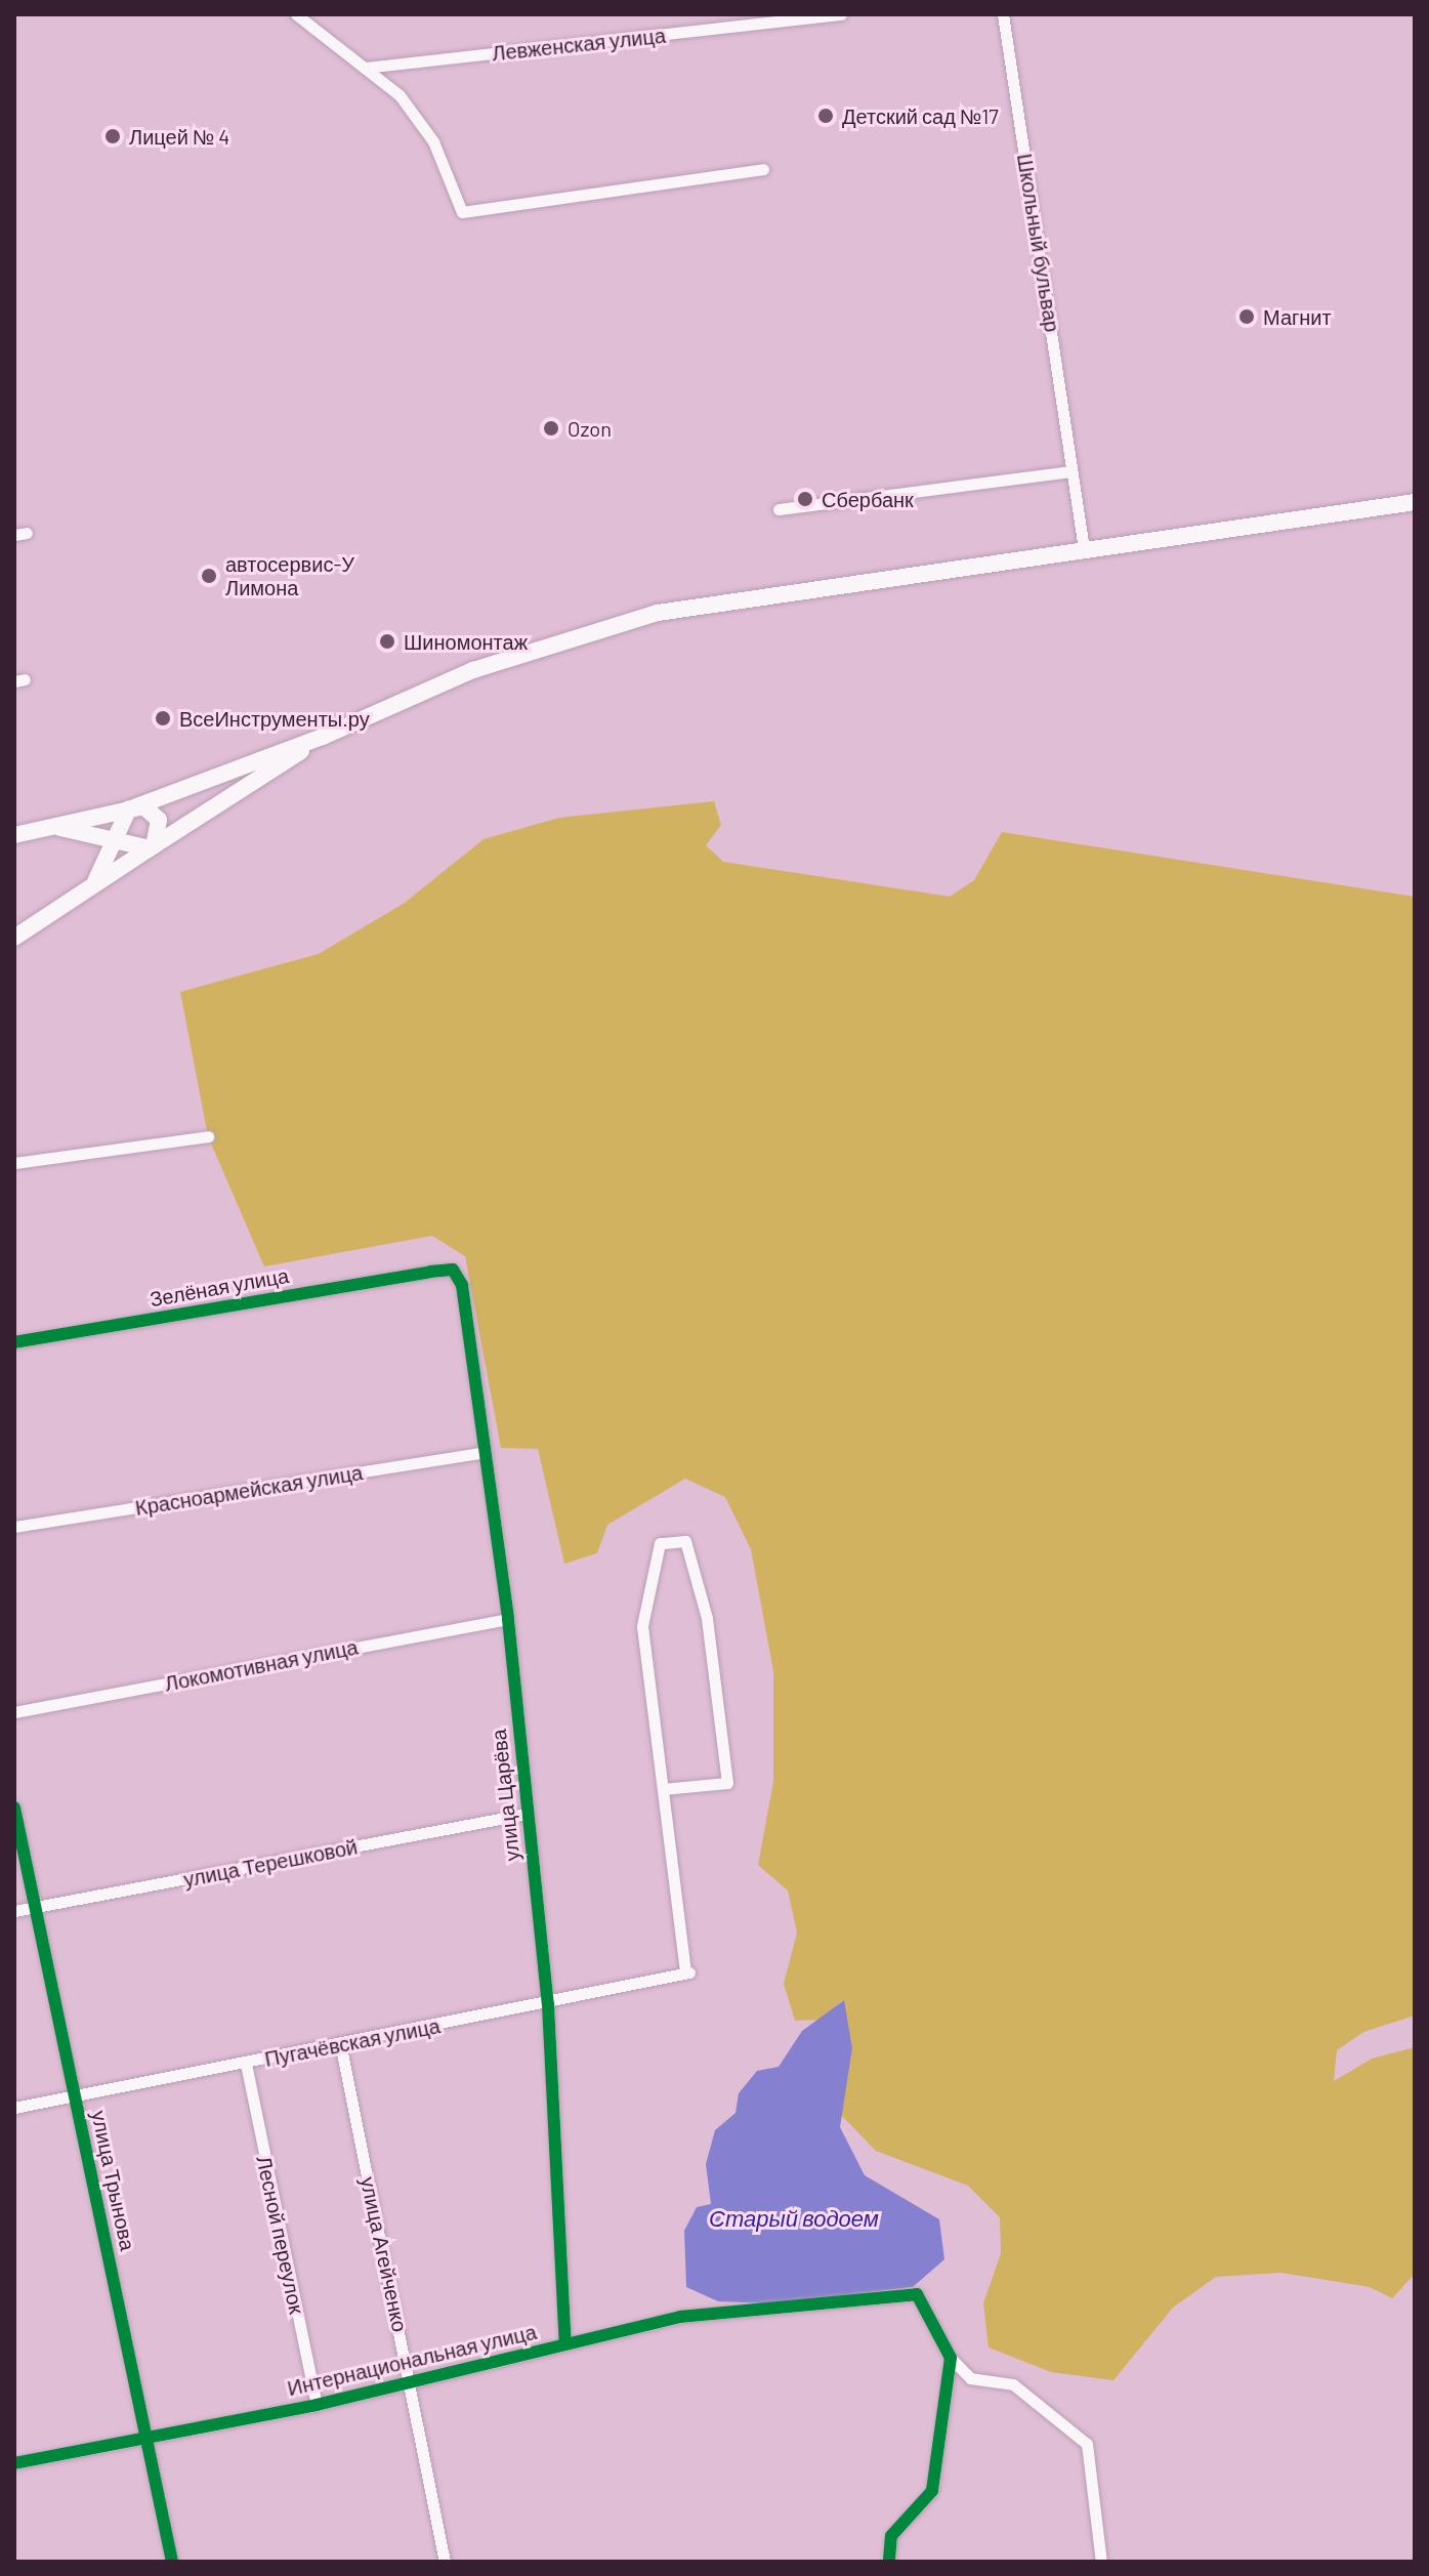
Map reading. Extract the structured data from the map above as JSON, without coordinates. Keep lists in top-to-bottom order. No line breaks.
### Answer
{"streets":{"street":["Левженская улица","Школьный бульвар","Зелёная улица","Красноармейская улица","Локомотивная улица","улица Царёва","улица Терешковой","Пугачёвская улица","улица Трынова","Лесной переулок","улица Агейченко","Интернациональная улица"]},"crossings":[["Зелёная улица","улица Царёва"],["Красноармейская улица","улица Царёва"],["Локомотивная улица","улица Царёва"],["улица Царёва","улица Терешковой"],["улица Царёва","Пугачёвская улица"],["улица Царёва","Интернациональная улица"],["улица Терешковой","улица Трынова"],["Пугачёвская улица","улица Трынова"],["Пугачёвская улица","Лесной переулок"],["Пугачёвская улица","улица Агейченко"],["улица Трынова","Интернациональная улица"],["Лесной переулок","Интернациональная улица"],["улица Агейченко","Интернациональная улица"]],"water":["Старый водоем"],"places":["Детский сад №17","Лицей № 4","Магнит","Ozon","Сбербанк","автосервис-У Лимона","Шиномонтаж","ВсеИнструменты.ру"]}
